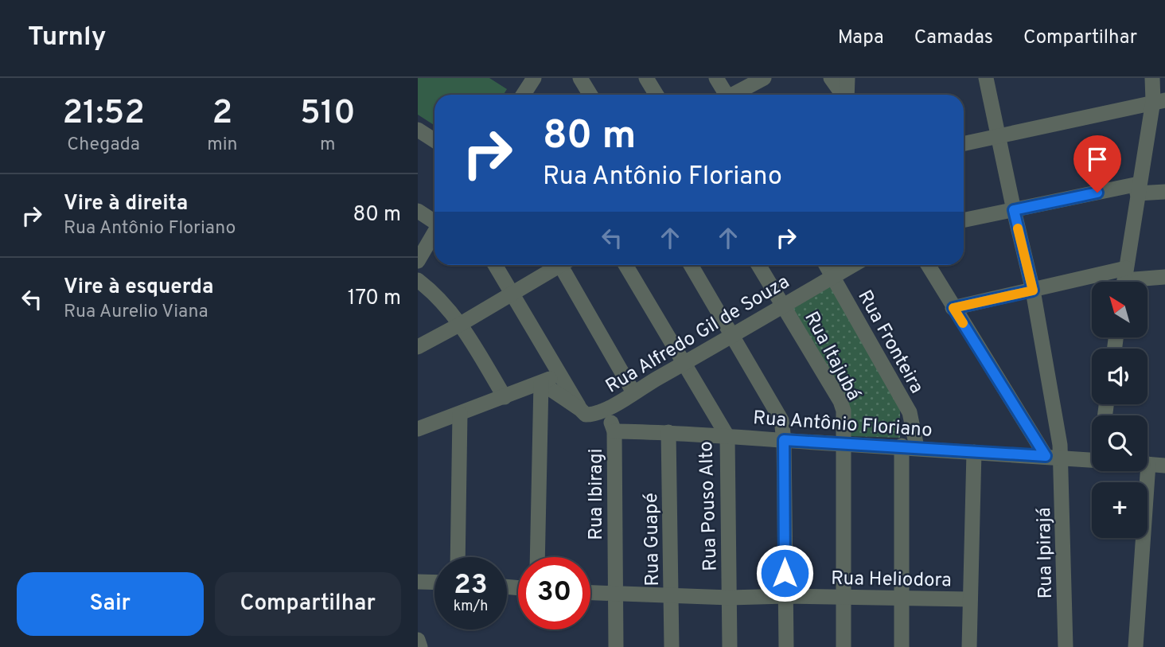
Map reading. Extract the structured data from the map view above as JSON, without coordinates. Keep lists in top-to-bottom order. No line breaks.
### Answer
{"streets":{"street":["Rua Alfredo Gil de Souza","Rua Fronteira","Rua Itajubá","Rua Antônio Floriano","Rua Ibiragi","Rua Pouso Alto","Rua Guapé","Rua Ipirajá","Rua Heliodora"]},"crossings":[["Rua Alfredo Gil de Souza","Rua Fronteira"],["Rua Alfredo Gil de Souza","Rua Itajubá"],["Rua Alfredo Gil de Souza","Rua Ibiragi"],["Rua Alfredo Gil de Souza","Rua Pouso Alto"],["Rua Fronteira","Rua Antônio Floriano"],["Rua Fronteira","Rua Heliodora"],["Rua Itajubá","Rua Antônio Floriano"],["Rua Itajubá","Rua Heliodora"],["Rua Antônio Floriano","Rua Ibiragi"],["Rua Antônio Floriano","Rua Pouso Alto"],["Rua Antônio Floriano","Rua Guapé"],["Rua Antônio Floriano","Rua Ipirajá"],["Rua Ibiragi","Rua Heliodora"],["Rua Pouso Alto","Rua Heliodora"],["Rua Guapé","Rua Heliodora"]],"north":"top left","page":{"header":"Turnly","nav":["Mapa","Camadas","Compartilhar"],"eta":["21:52","Chegada","2","min","510","m"],"turn":["80 m","Rua Antônio Floriano"],"list":[{"name":"Vire à direita","note":"Rua Antônio Floriano","value":"80 m"},{"name":"Vire à esquerda","note":"Rua Aurelio Viana","value":"170 m"}],"map_buttons":"+","speed":"23 km/h","limit":"30","buttons":["Sair","Compartilhar"]}}
